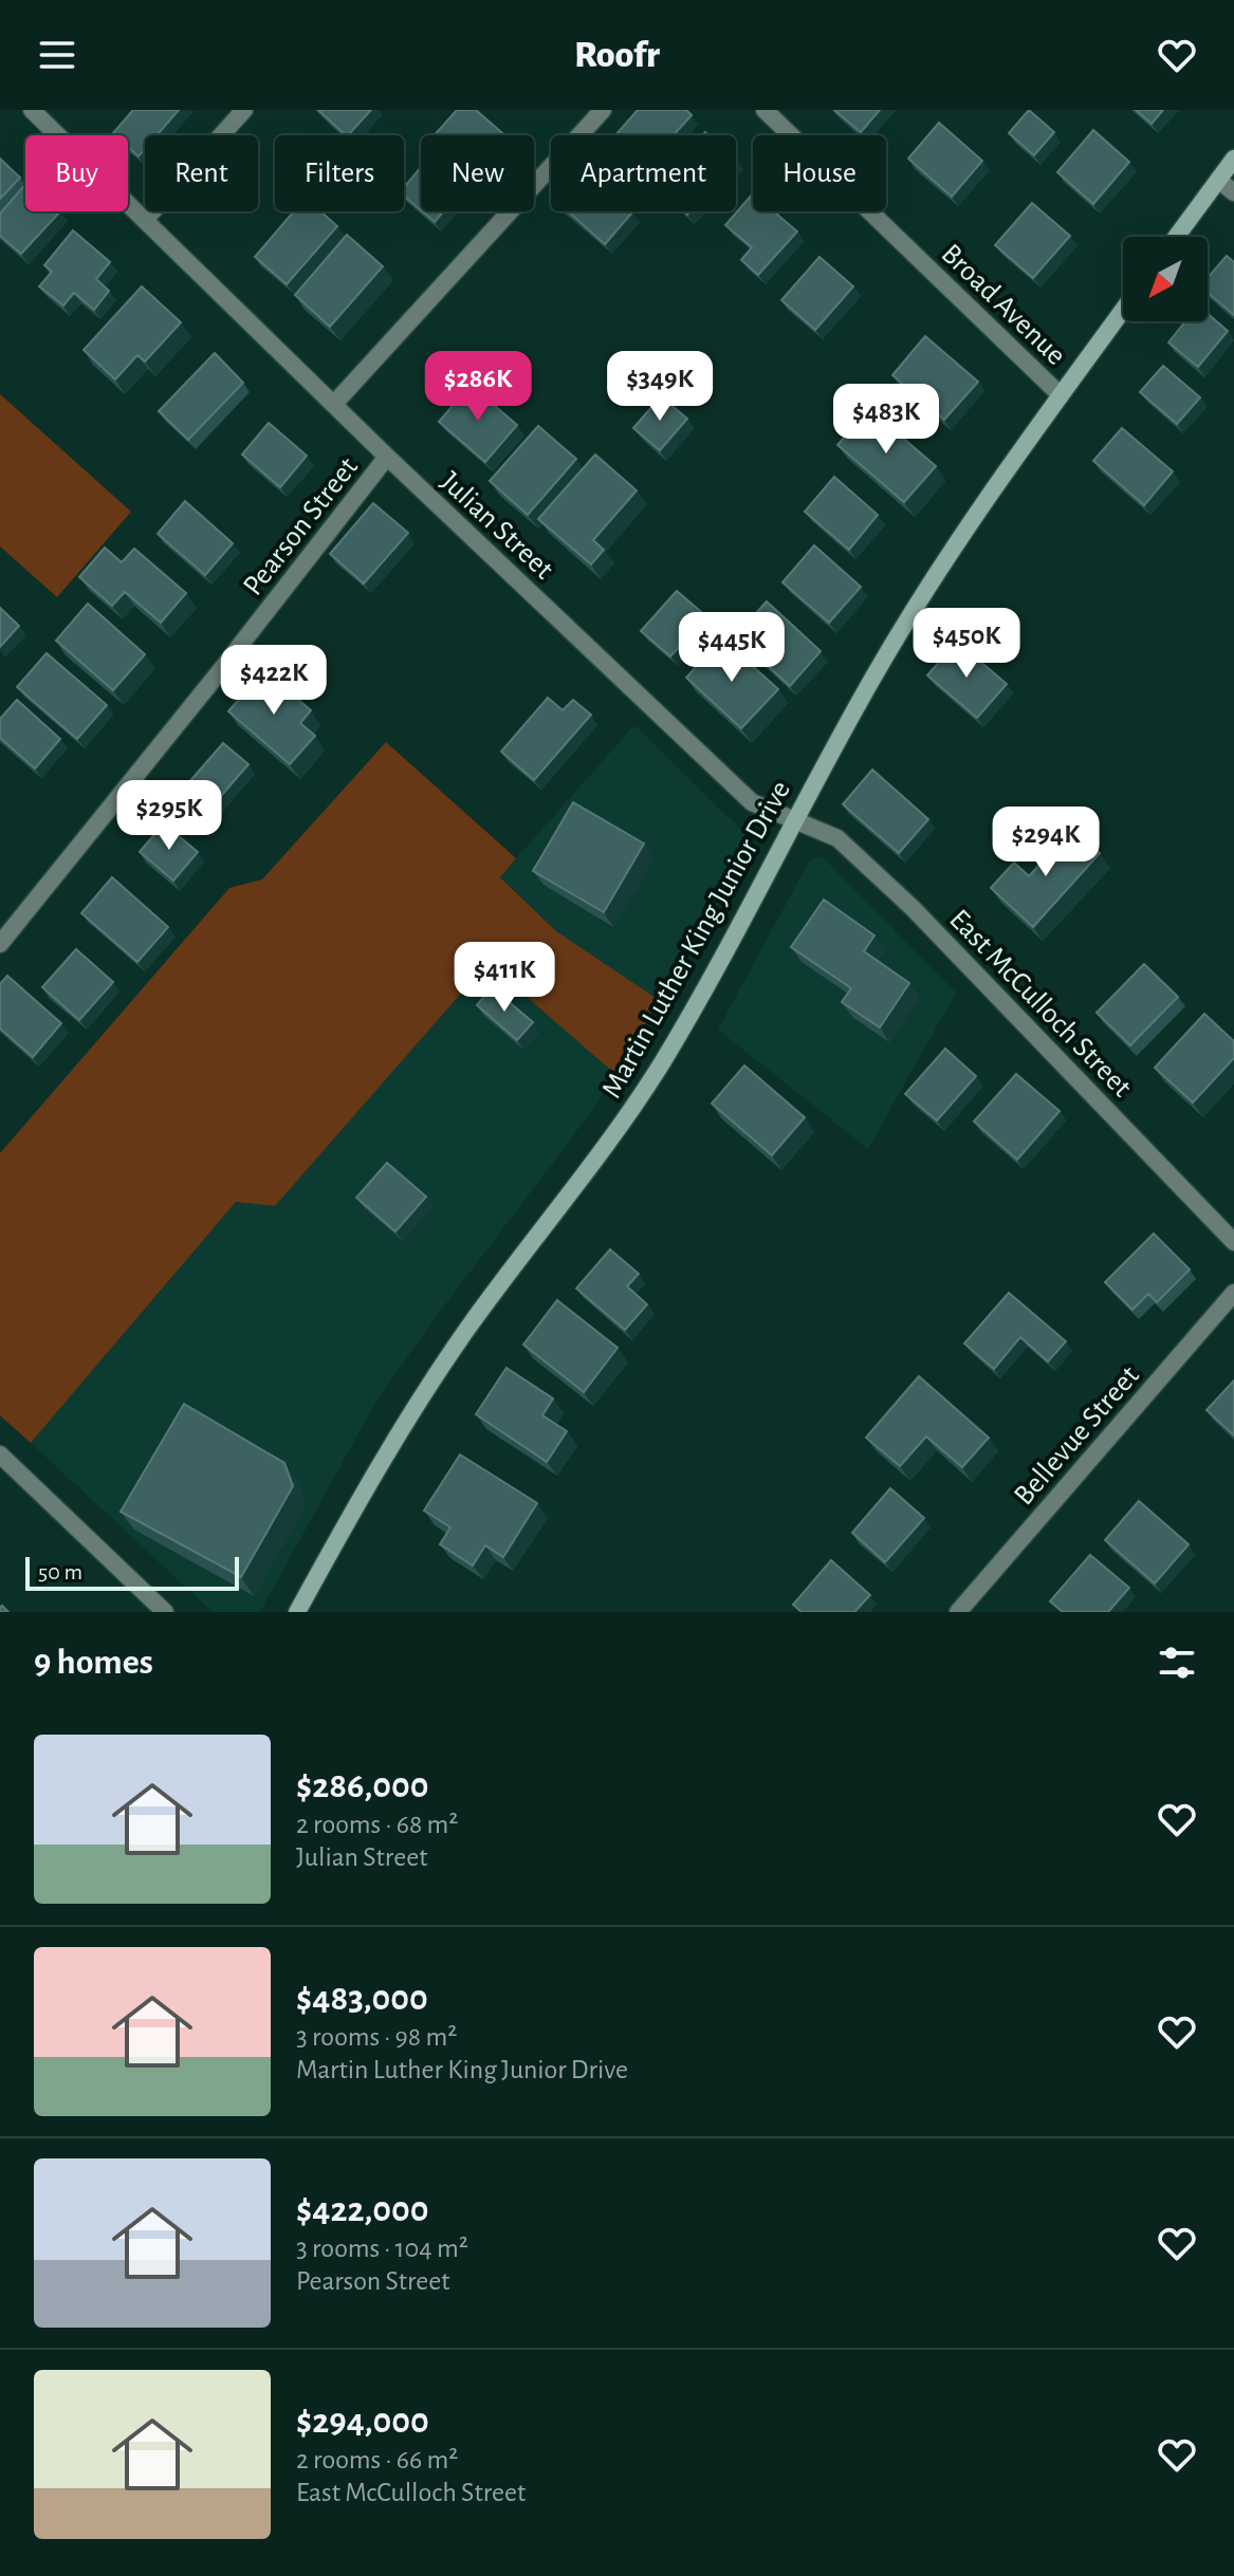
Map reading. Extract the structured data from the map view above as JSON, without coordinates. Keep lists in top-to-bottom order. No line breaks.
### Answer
{"streets":{"main road":["Martin Luther King Junior Drive"],"street":["Broad Avenue","Julian Street","Pearson Street","East McCulloch Street","Bellevue Street"]},"crossings":[["Broad Avenue","Martin Luther King Junior Drive"],["Julian Street","Pearson Street"],["Julian Street","Martin Luther King Junior Drive"],["Julian Street","East McCulloch Street"],["Martin Luther King Junior Drive","East McCulloch Street"]],"scale_bar":"50 m","north":"bottom left","page":{"header":"Roofr","chip":["Buy","Rent","Filters","New","Apartment","House"],"price":["$286K","$349K","$483K","$450K","$445K","$422K","$295K","$294K","$411K"],"scale":"50 m","heading":"9 homes","list":[{"name":"$286,000","note":"2 rooms · 68 m² · Julian Street"},{"name":"$483,000","note":"3 rooms · 98 m² · Martin Luther King Junior Drive"},{"name":"$422,000","note":"3 rooms · 104 m² · Pearson Street"},{"name":"$294,000","note":"2 rooms · 66 m² · East McCulloch Street"}]}}
